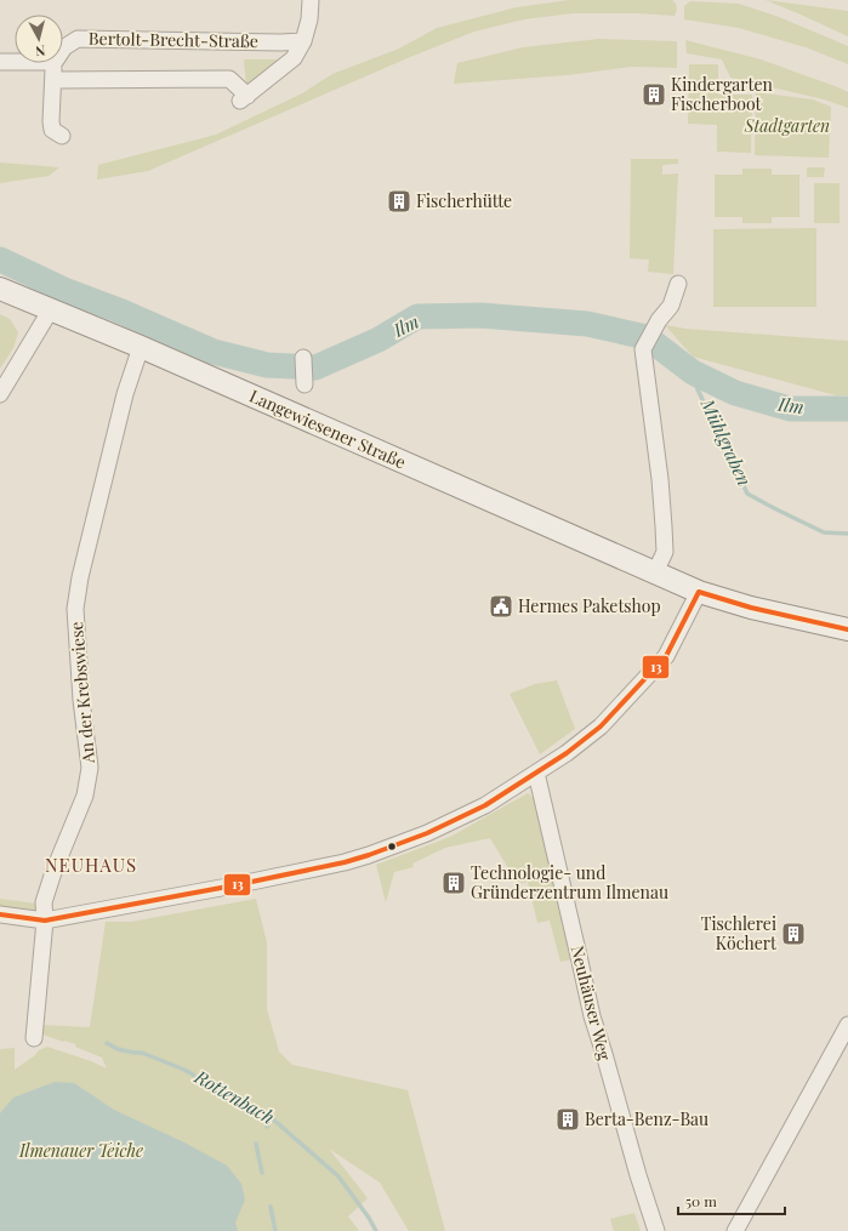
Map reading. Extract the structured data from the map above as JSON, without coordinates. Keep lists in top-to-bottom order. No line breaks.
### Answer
{"streets":{"main road":["Langewiesener Straße"],"street":["Bertolt-Brecht-Straße","An der Krebswiese","Neuhäuser Weg"]},"crossings":[["Langewiesener Straße","An der Krebswiese"]],"districts":["NEUHAUS"],"water":["Ilm","Mühlgraben","Rottenbach"],"parks":["Stadtgarten","Ilmenauer Teiche"],"places":{"building":["Kindergarten Fischerboot","Fischerhütte","Technologie- und Gründerzentrum Ilmenau","Tischlerei Köchert","Berta-Benz-Bau"],"public building":["Hermes Paketshop"]},"lines":["transit line 13"],"scale_bar":"50 m","north":"bottom"}
